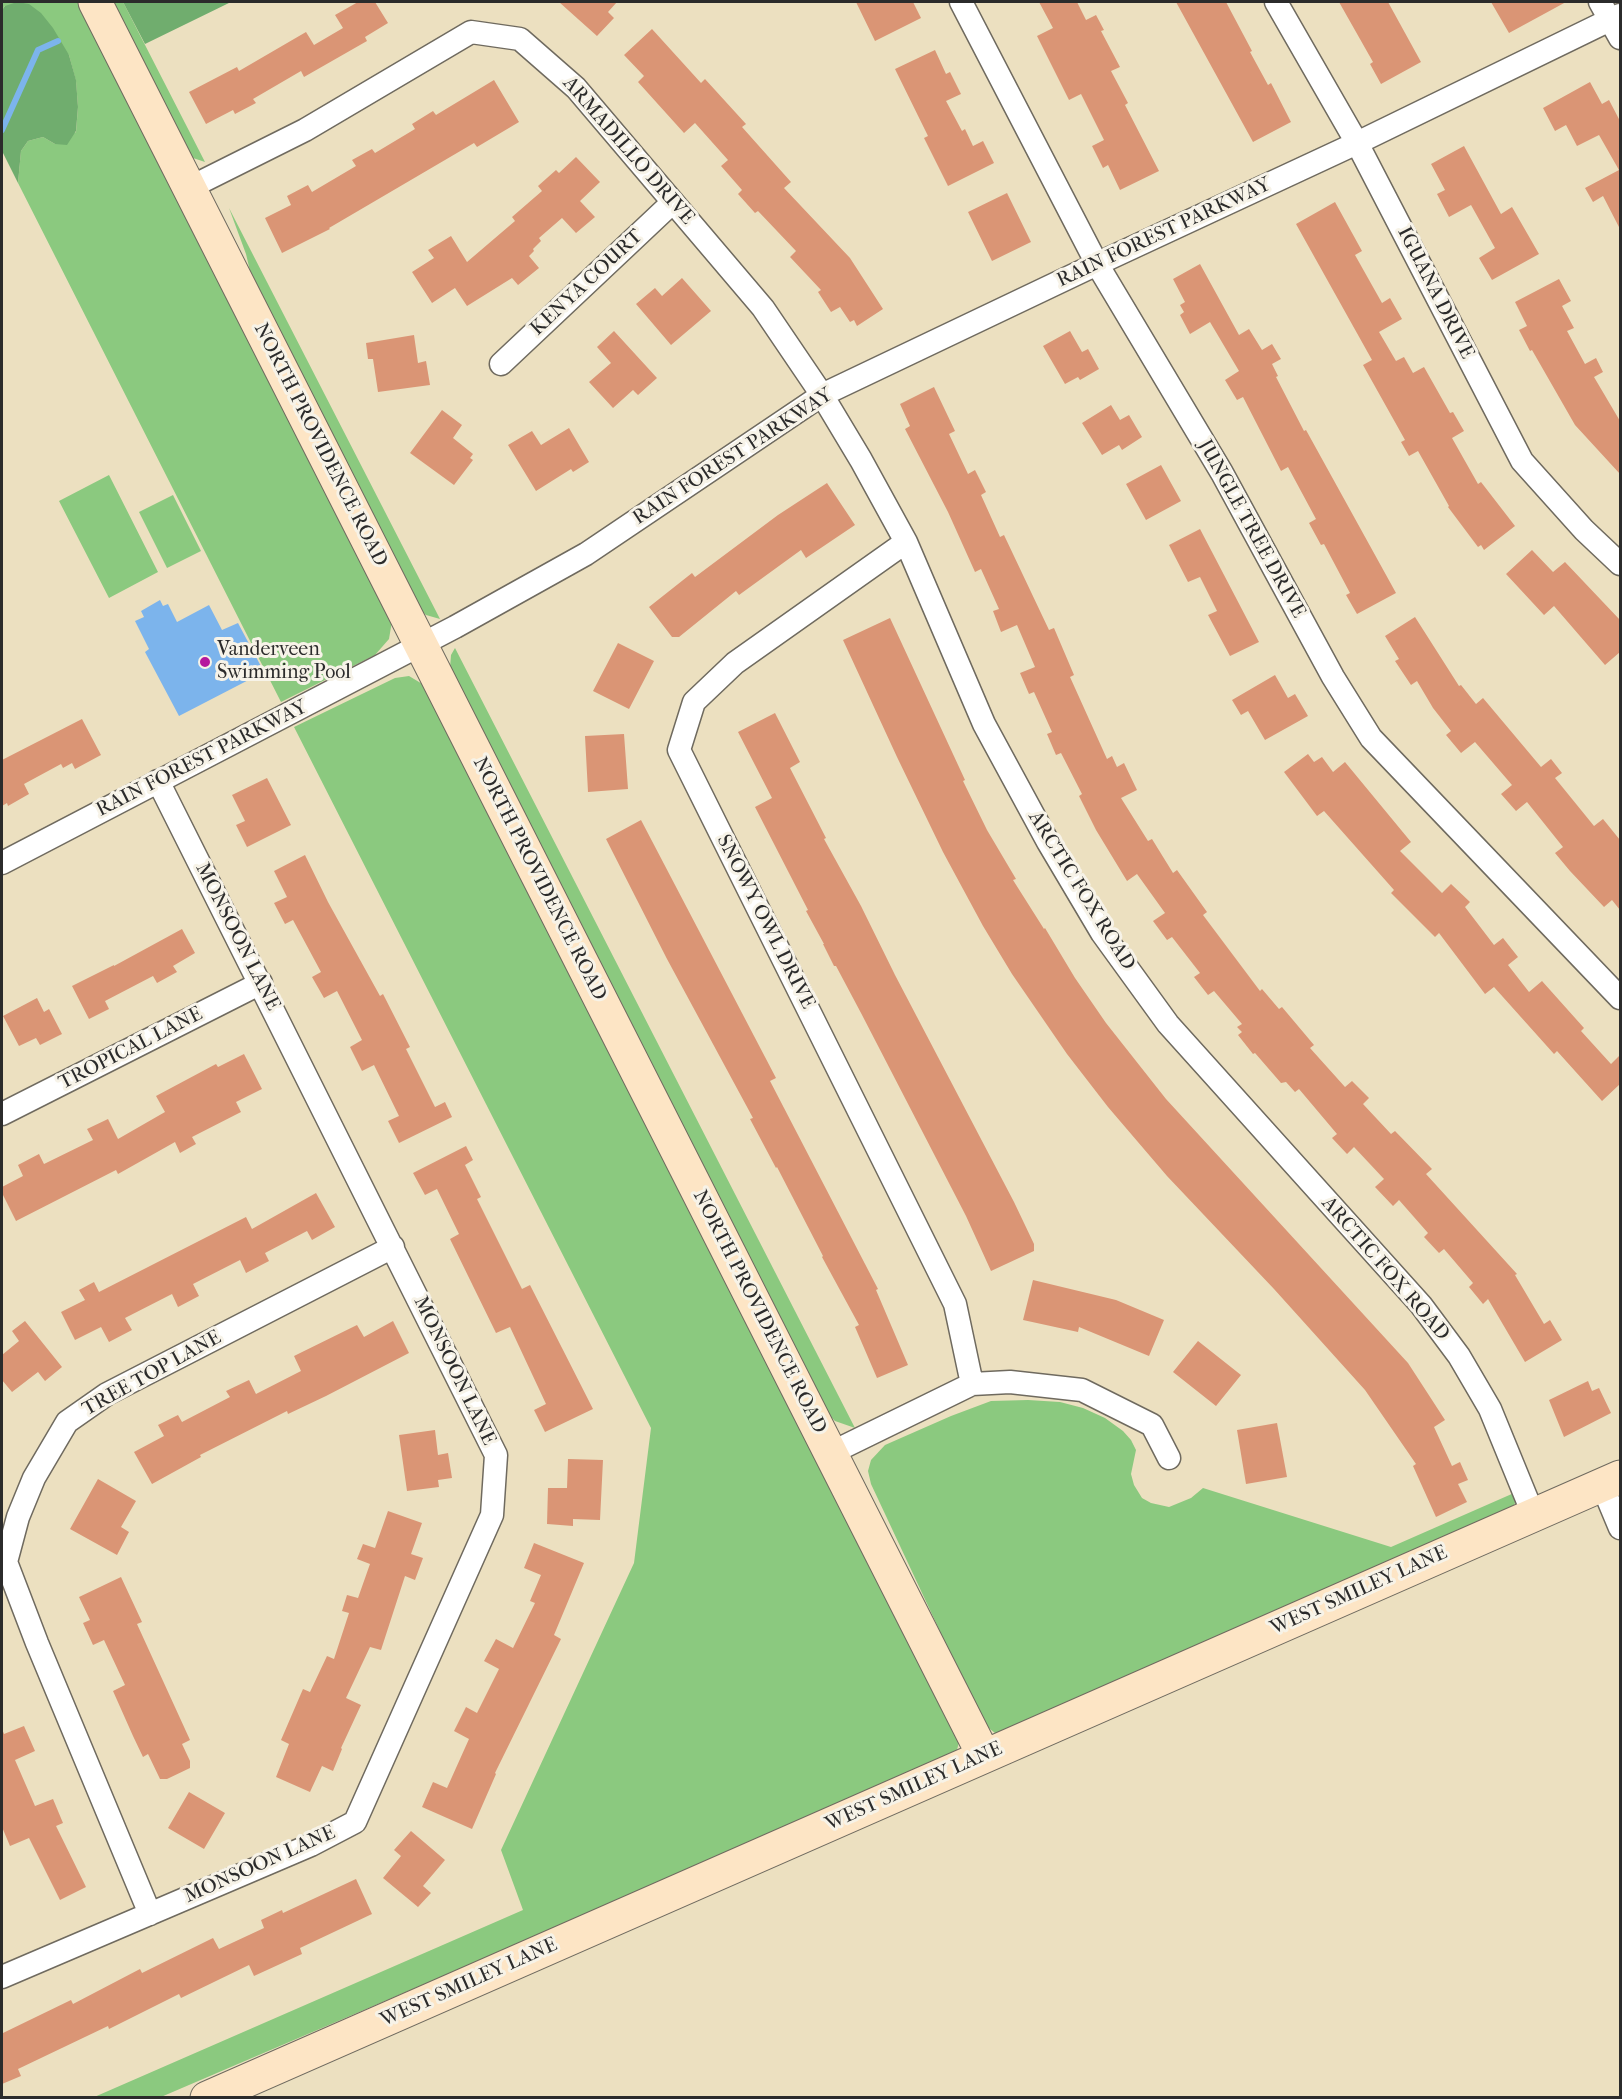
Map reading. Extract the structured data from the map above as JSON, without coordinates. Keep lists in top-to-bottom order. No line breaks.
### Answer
{"streets":{"street":["ARMADILLO DRIVE","RAIN FOREST PARKWAY","KENYA COURT","IGUANA DRIVE","NORTH PROVIDENCE ROAD","JUNGLE TREE DRIVE","ARCTIC FOX ROAD","SNOWY OWL DRIVE","MONSOON LANE","TROPICAL LANE","TREE TOP LANE","WEST SMILEY LANE"]},"crossings":[["ARMADILLO DRIVE","RAIN FOREST PARKWAY"],["ARMADILLO DRIVE","KENYA COURT"],["ARMADILLO DRIVE","NORTH PROVIDENCE ROAD"],["ARMADILLO DRIVE","ARCTIC FOX ROAD"],["RAIN FOREST PARKWAY","IGUANA DRIVE"],["RAIN FOREST PARKWAY","NORTH PROVIDENCE ROAD"],["RAIN FOREST PARKWAY","JUNGLE TREE DRIVE"],["RAIN FOREST PARKWAY","ARCTIC FOX ROAD"],["RAIN FOREST PARKWAY","MONSOON LANE"],["NORTH PROVIDENCE ROAD","WEST SMILEY LANE"],["ARCTIC FOX ROAD","SNOWY OWL DRIVE"],["ARCTIC FOX ROAD","WEST SMILEY LANE"],["MONSOON LANE","TROPICAL LANE"],["MONSOON LANE","TREE TOP LANE"]],"places":["Vanderveen Swimming Pool"]}
